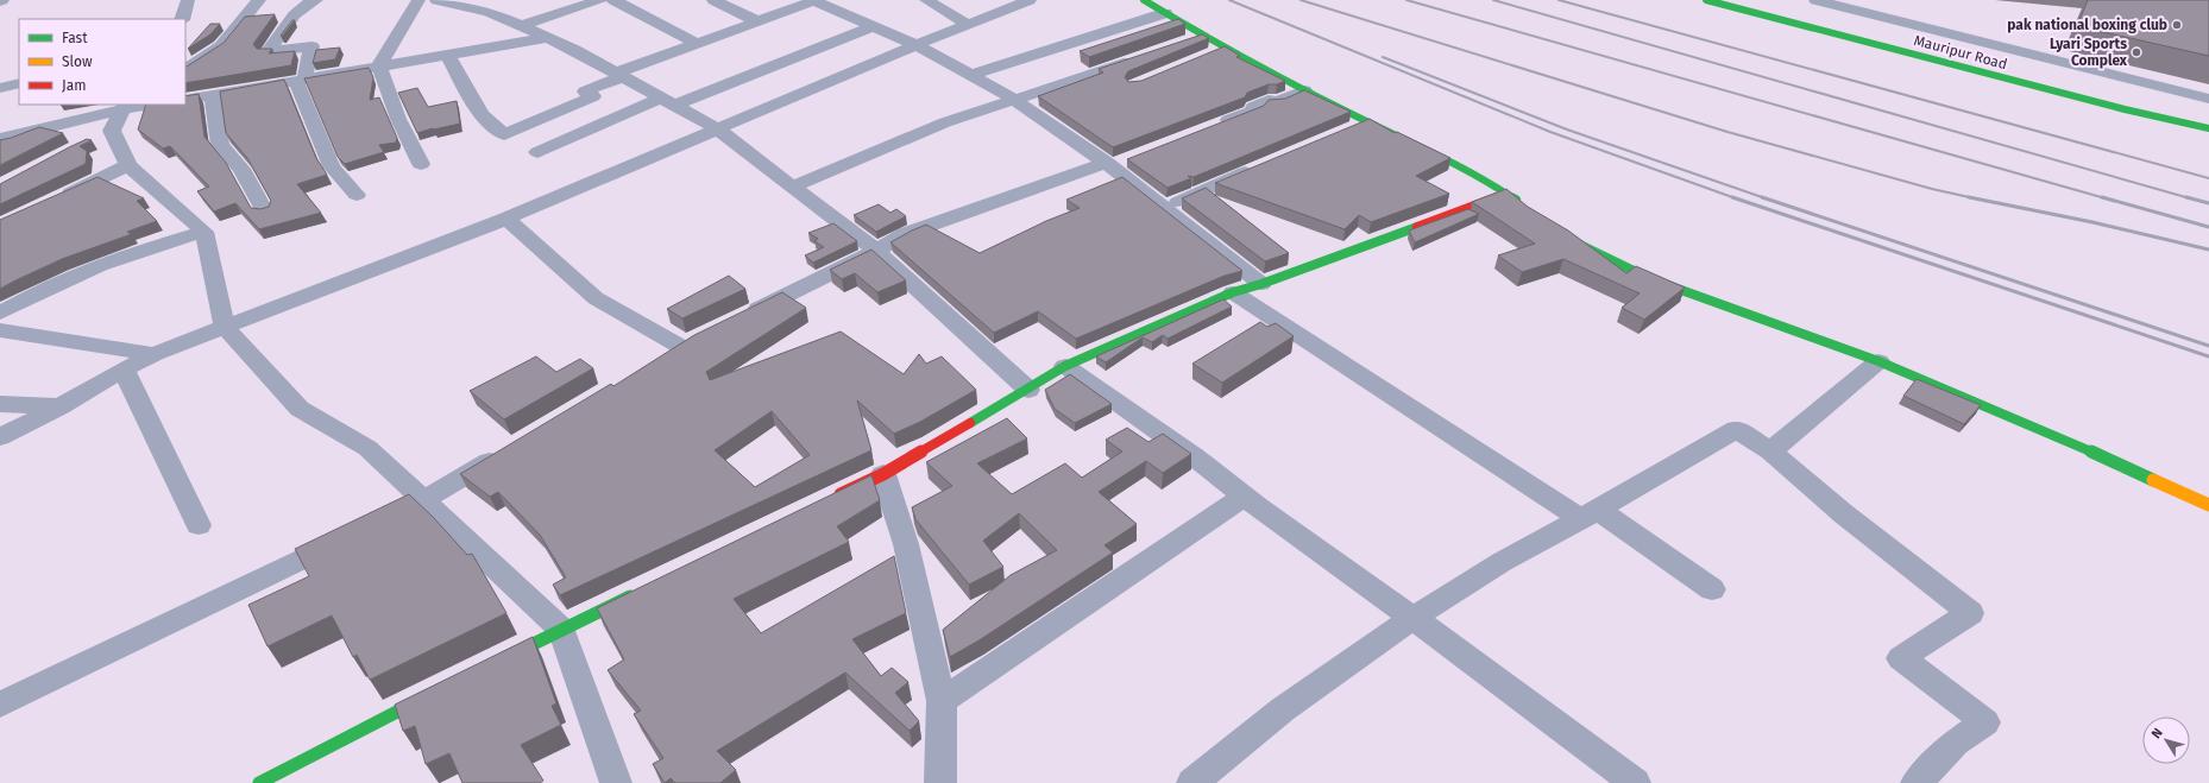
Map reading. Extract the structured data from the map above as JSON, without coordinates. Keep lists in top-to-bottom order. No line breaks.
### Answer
{"streets":{"main road":["Mauripur Road"]},"places":["pak national boxing club","Lyari Sports Complex"],"legend":["Fast","Slow","Jam"],"north":"top left"}
